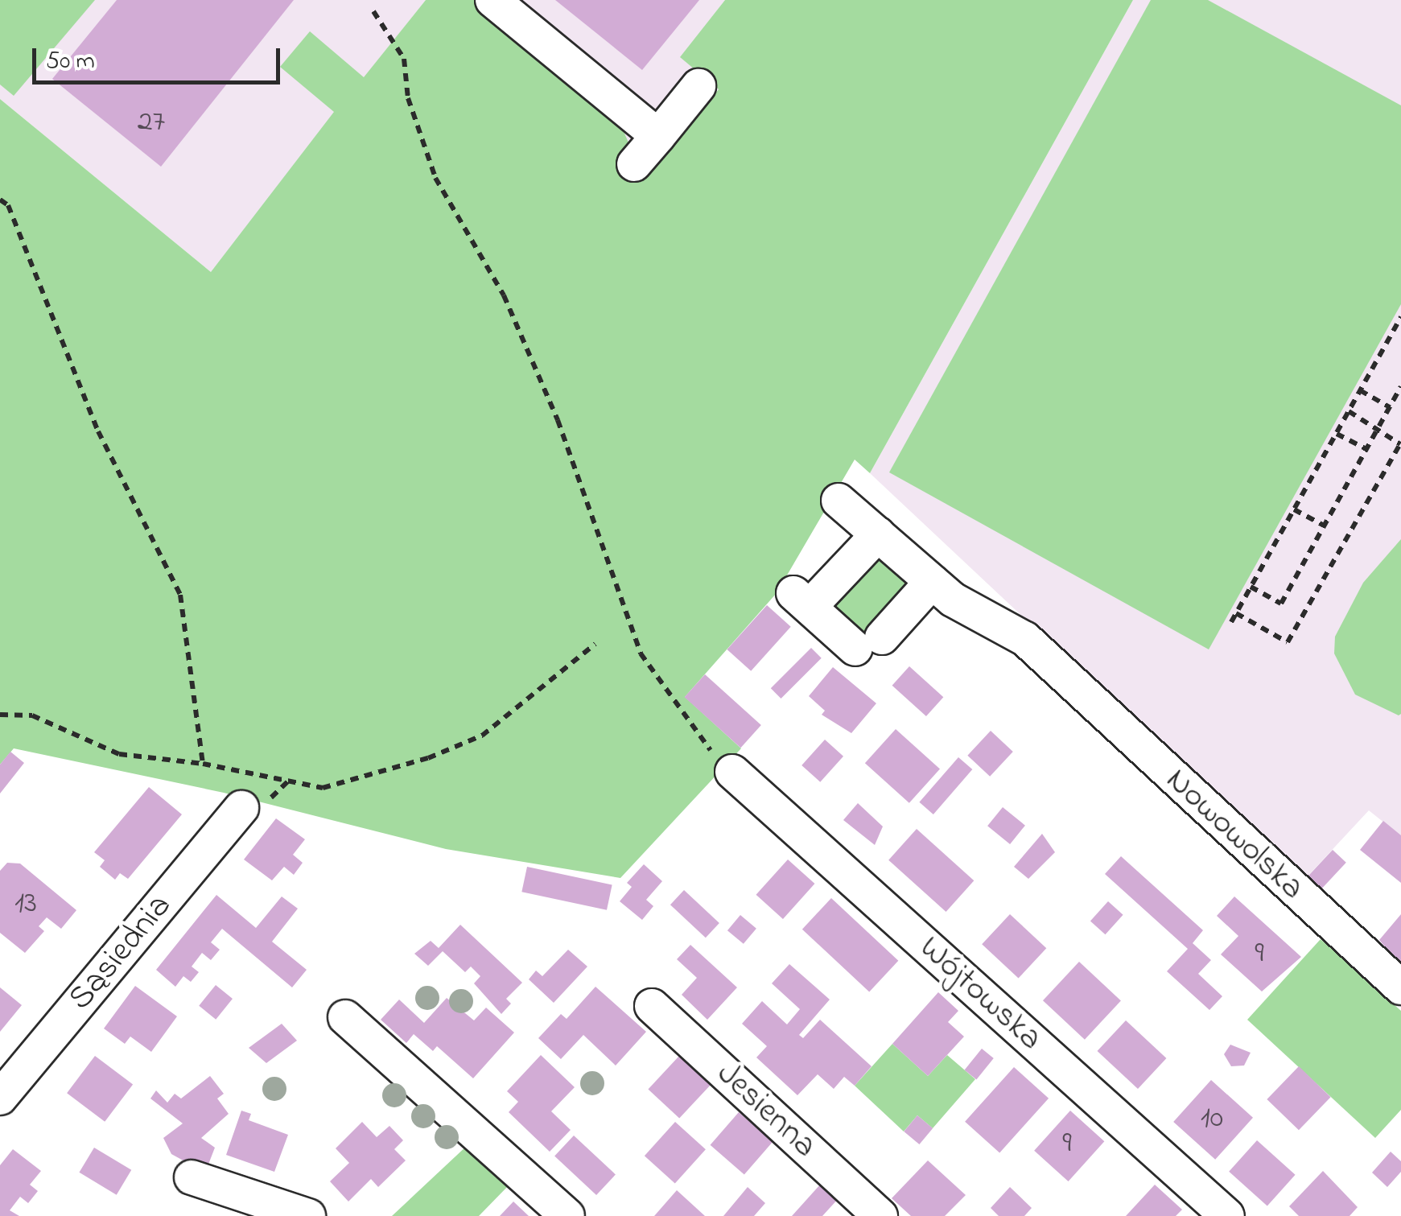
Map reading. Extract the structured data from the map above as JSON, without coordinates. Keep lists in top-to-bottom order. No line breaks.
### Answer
{"streets":{"street":["Nowowolska","Sąsiednia","Wójtowska","Jesienna"]},"house_numbers":["27","13","9","10","9"],"scale_bar":"50 m"}
